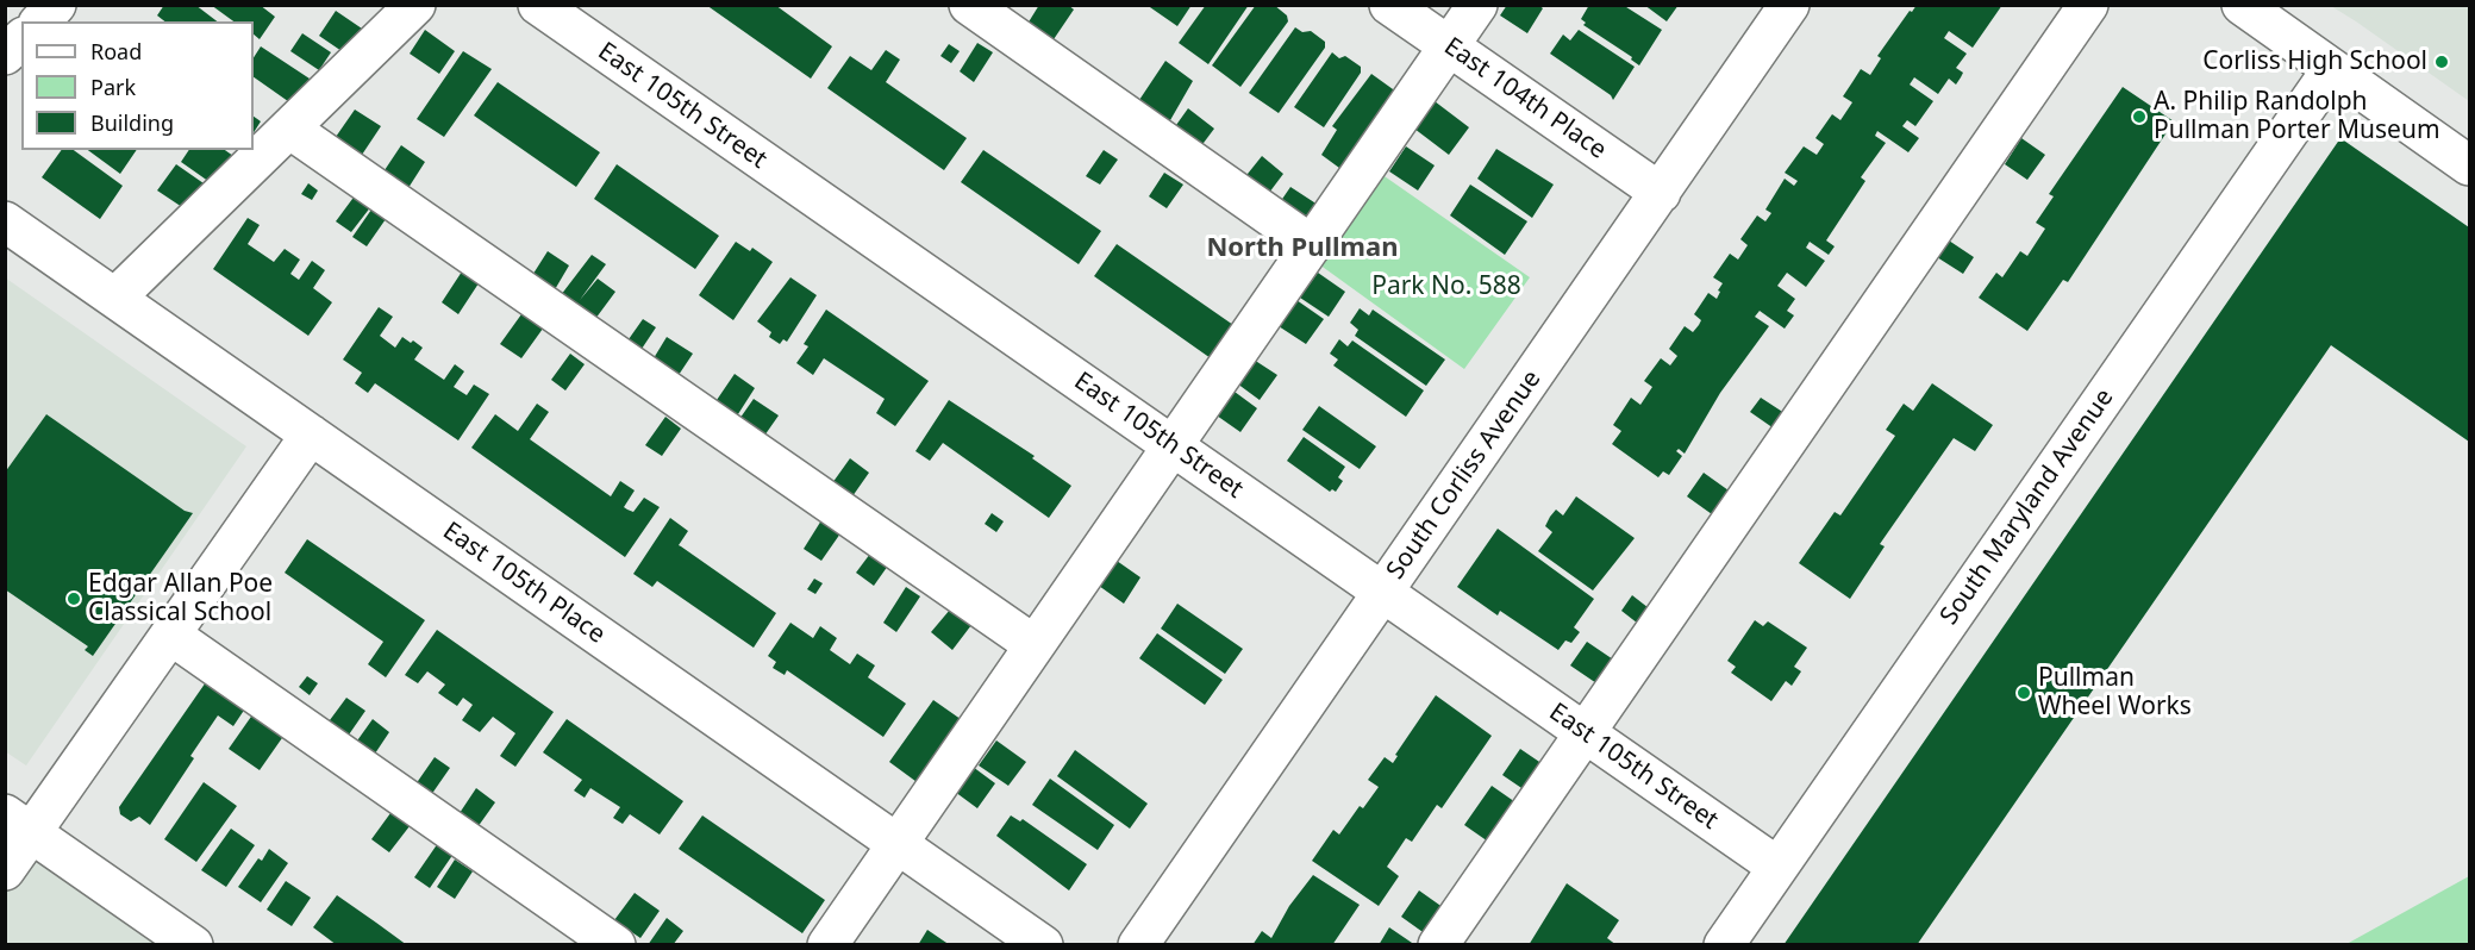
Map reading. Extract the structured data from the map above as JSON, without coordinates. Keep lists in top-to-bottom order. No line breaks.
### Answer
{"streets":{"street":["East 104th Place","East 105th Street","South Corliss Avenue","South Maryland Avenue","East 105th Place"]},"crossings":[["East 104th Place","South Corliss Avenue"],["East 105th Street","South Corliss Avenue"],["East 105th Street","South Maryland Avenue"]],"districts":["North Pullman"],"parks":["Park No. 588"],"places":["Corliss High School","A. Philip Randolph Pullman Porter Museum","Edgar Allan Poe Classical School","Pullman Wheel Works"],"legend":["Road","Park","Building"]}
